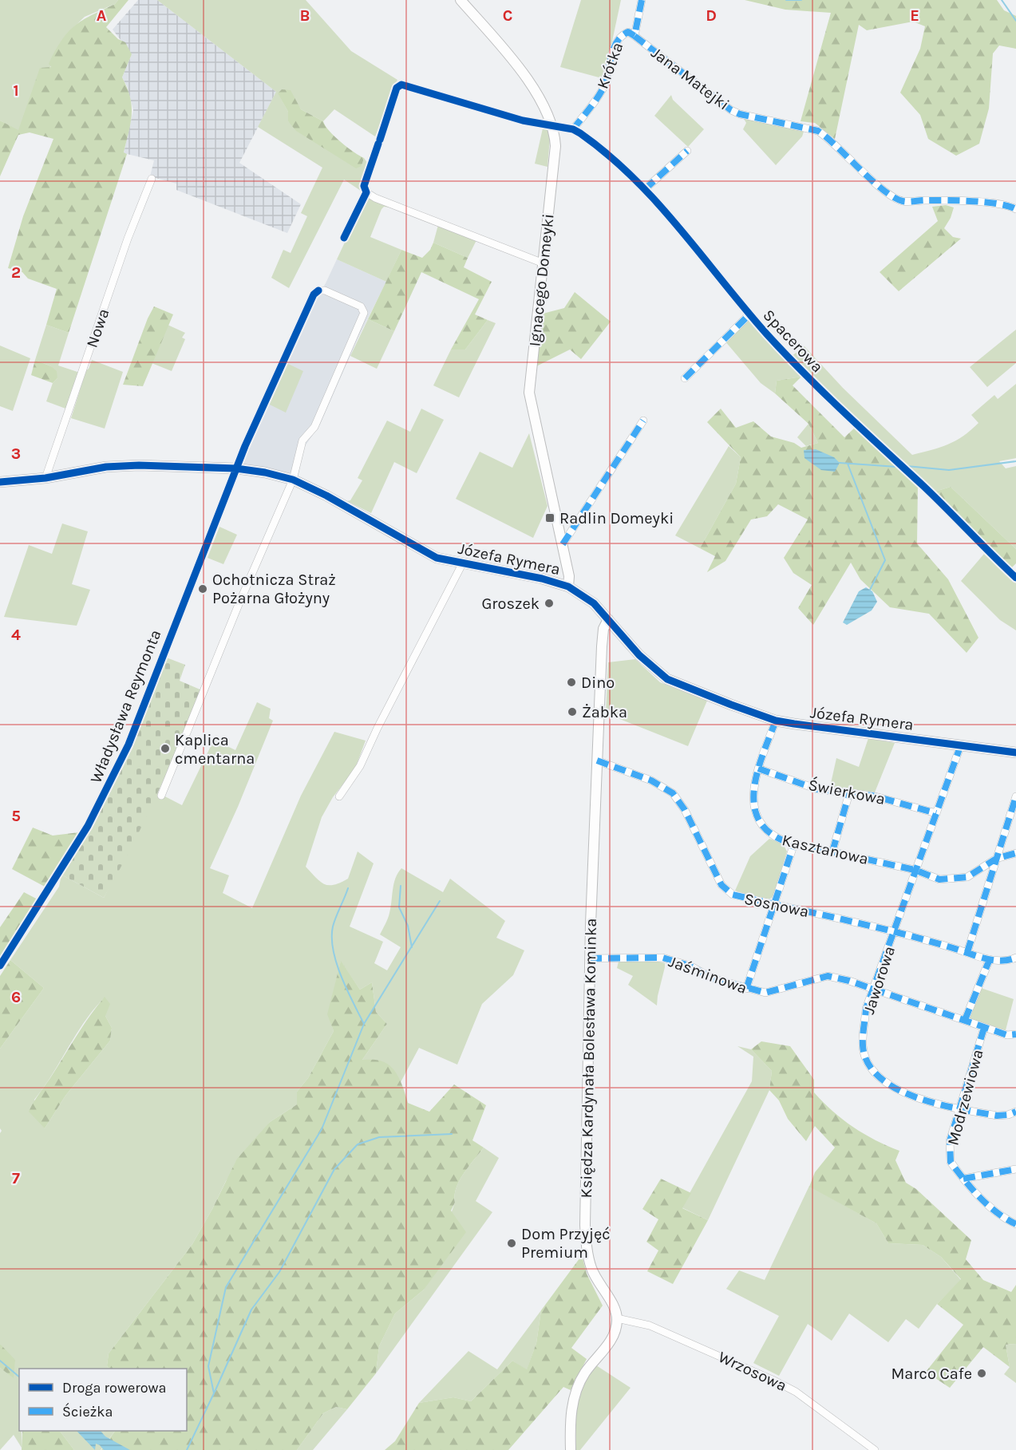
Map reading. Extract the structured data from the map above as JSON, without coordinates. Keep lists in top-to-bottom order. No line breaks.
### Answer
{"streets":{"street":["Krótka","Jana Matejki","Ignacego Domeyki","Nowa","Spacerowa","Józefa Rymera","Władysława Reymonta","Świerkowa","Kasztanowa","Sosnowa","Jaśminowa","Jaworowa","Księdza Kardynała Bolesława Kominka","Modrzewiowa","Wrzosowa"]},"crossings":[["Krótka","Jana Matejki"],["Krótka","Spacerowa"],["Ignacego Domeyki","Spacerowa"],["Ignacego Domeyki","Józefa Rymera"],["Nowa","Józefa Rymera"],["Józefa Rymera","Władysława Reymonta"],["Józefa Rymera","Kasztanowa"],["Józefa Rymera","Jaworowa"],["Józefa Rymera","Księdza Kardynała Bolesława Kominka"],["Świerkowa","Kasztanowa"],["Świerkowa","Jaworowa"],["Kasztanowa","Jaworowa"],["Sosnowa","Jaworowa"],["Sosnowa","Księdza Kardynała Bolesława Kominka"],["Jaśminowa","Jaworowa"],["Jaśminowa","Księdza Kardynała Bolesława Kominka"],["Jaśminowa","Modrzewiowa"],["Jaworowa","Modrzewiowa"],["Księdza Kardynała Bolesława Kominka","Wrzosowa"]],"places":{"transit":["Radlin Domeyki"],"other":["Ochotnicza Straż Pożarna Głożyny","Groszek","Dino","Żabka","Kaplica cmentarna","Dom Przyjęć Premium","Marco Cafe"]},"legend":["Droga rowerowa","Ścieżka"],"grid":{"columns":["A","B","C","D","E"],"rows":["1","2","3","4","5","6","7"]}}
